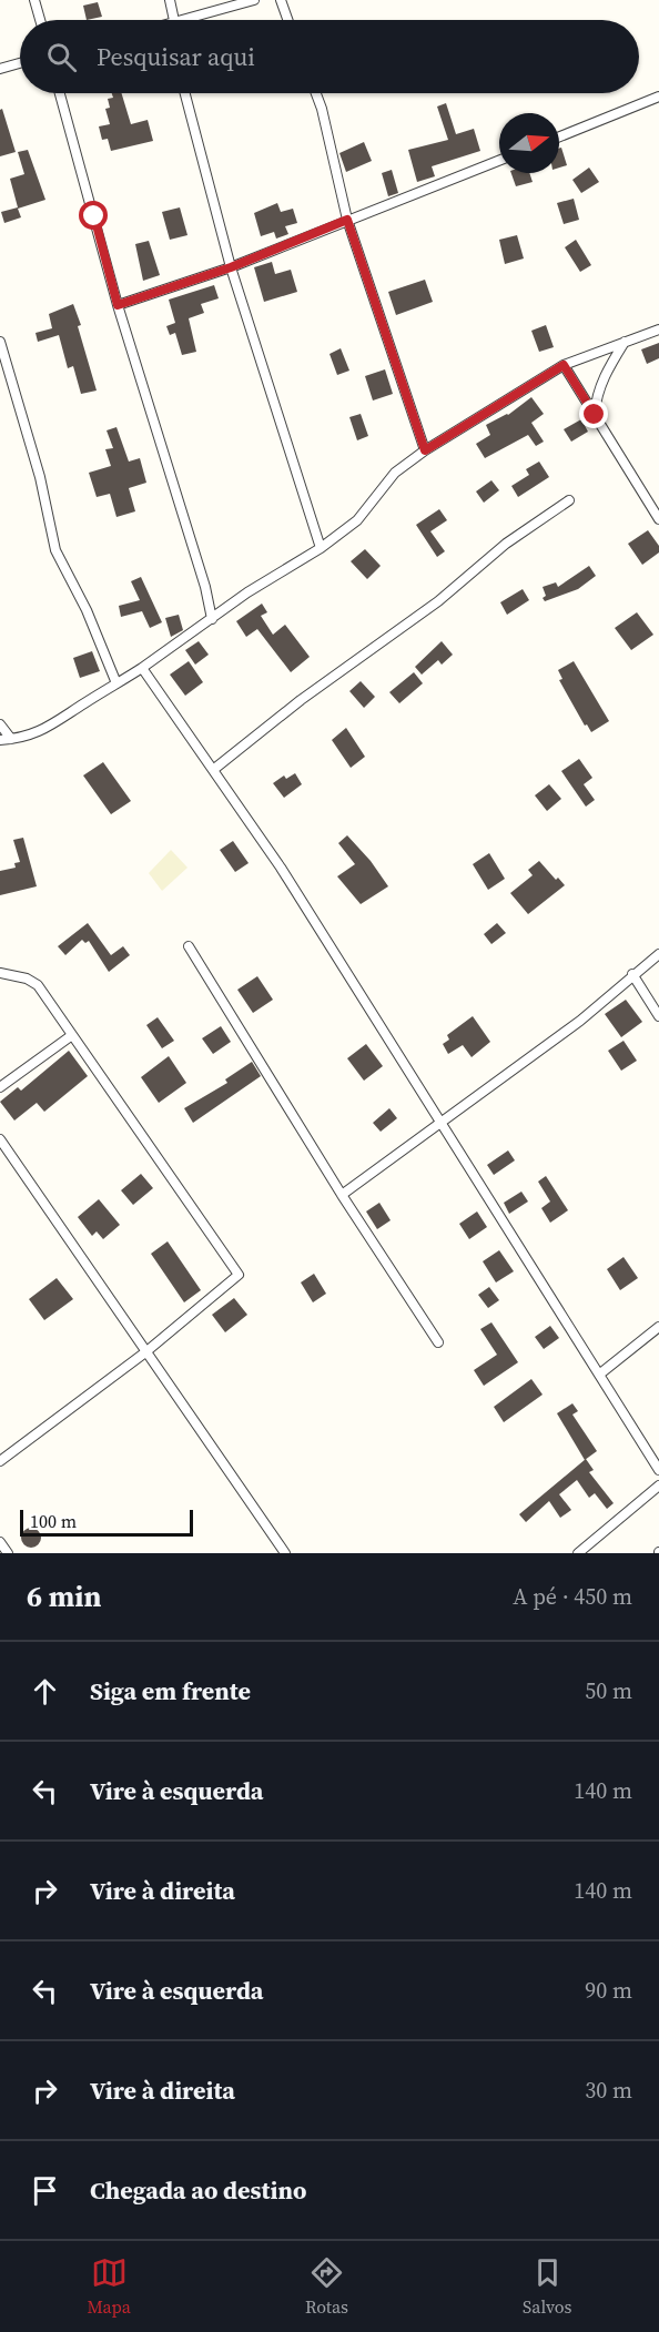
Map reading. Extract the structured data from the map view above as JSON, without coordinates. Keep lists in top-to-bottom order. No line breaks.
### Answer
{"scale_bar":"100 m","north":"right","page":{"search":"Pesquisar aqui","scale":"100 m","heading":["6 min","A pé · 450 m"],"list":[["Siga em frente","50 m"],["Vire à esquerda","140 m"],["Vire à direita","140 m"],["Vire à esquerda","90 m"],["Vire à direita","30 m"],"Chegada ao destino"],"nav":["Mapa","Rotas","Salvos"]}}
